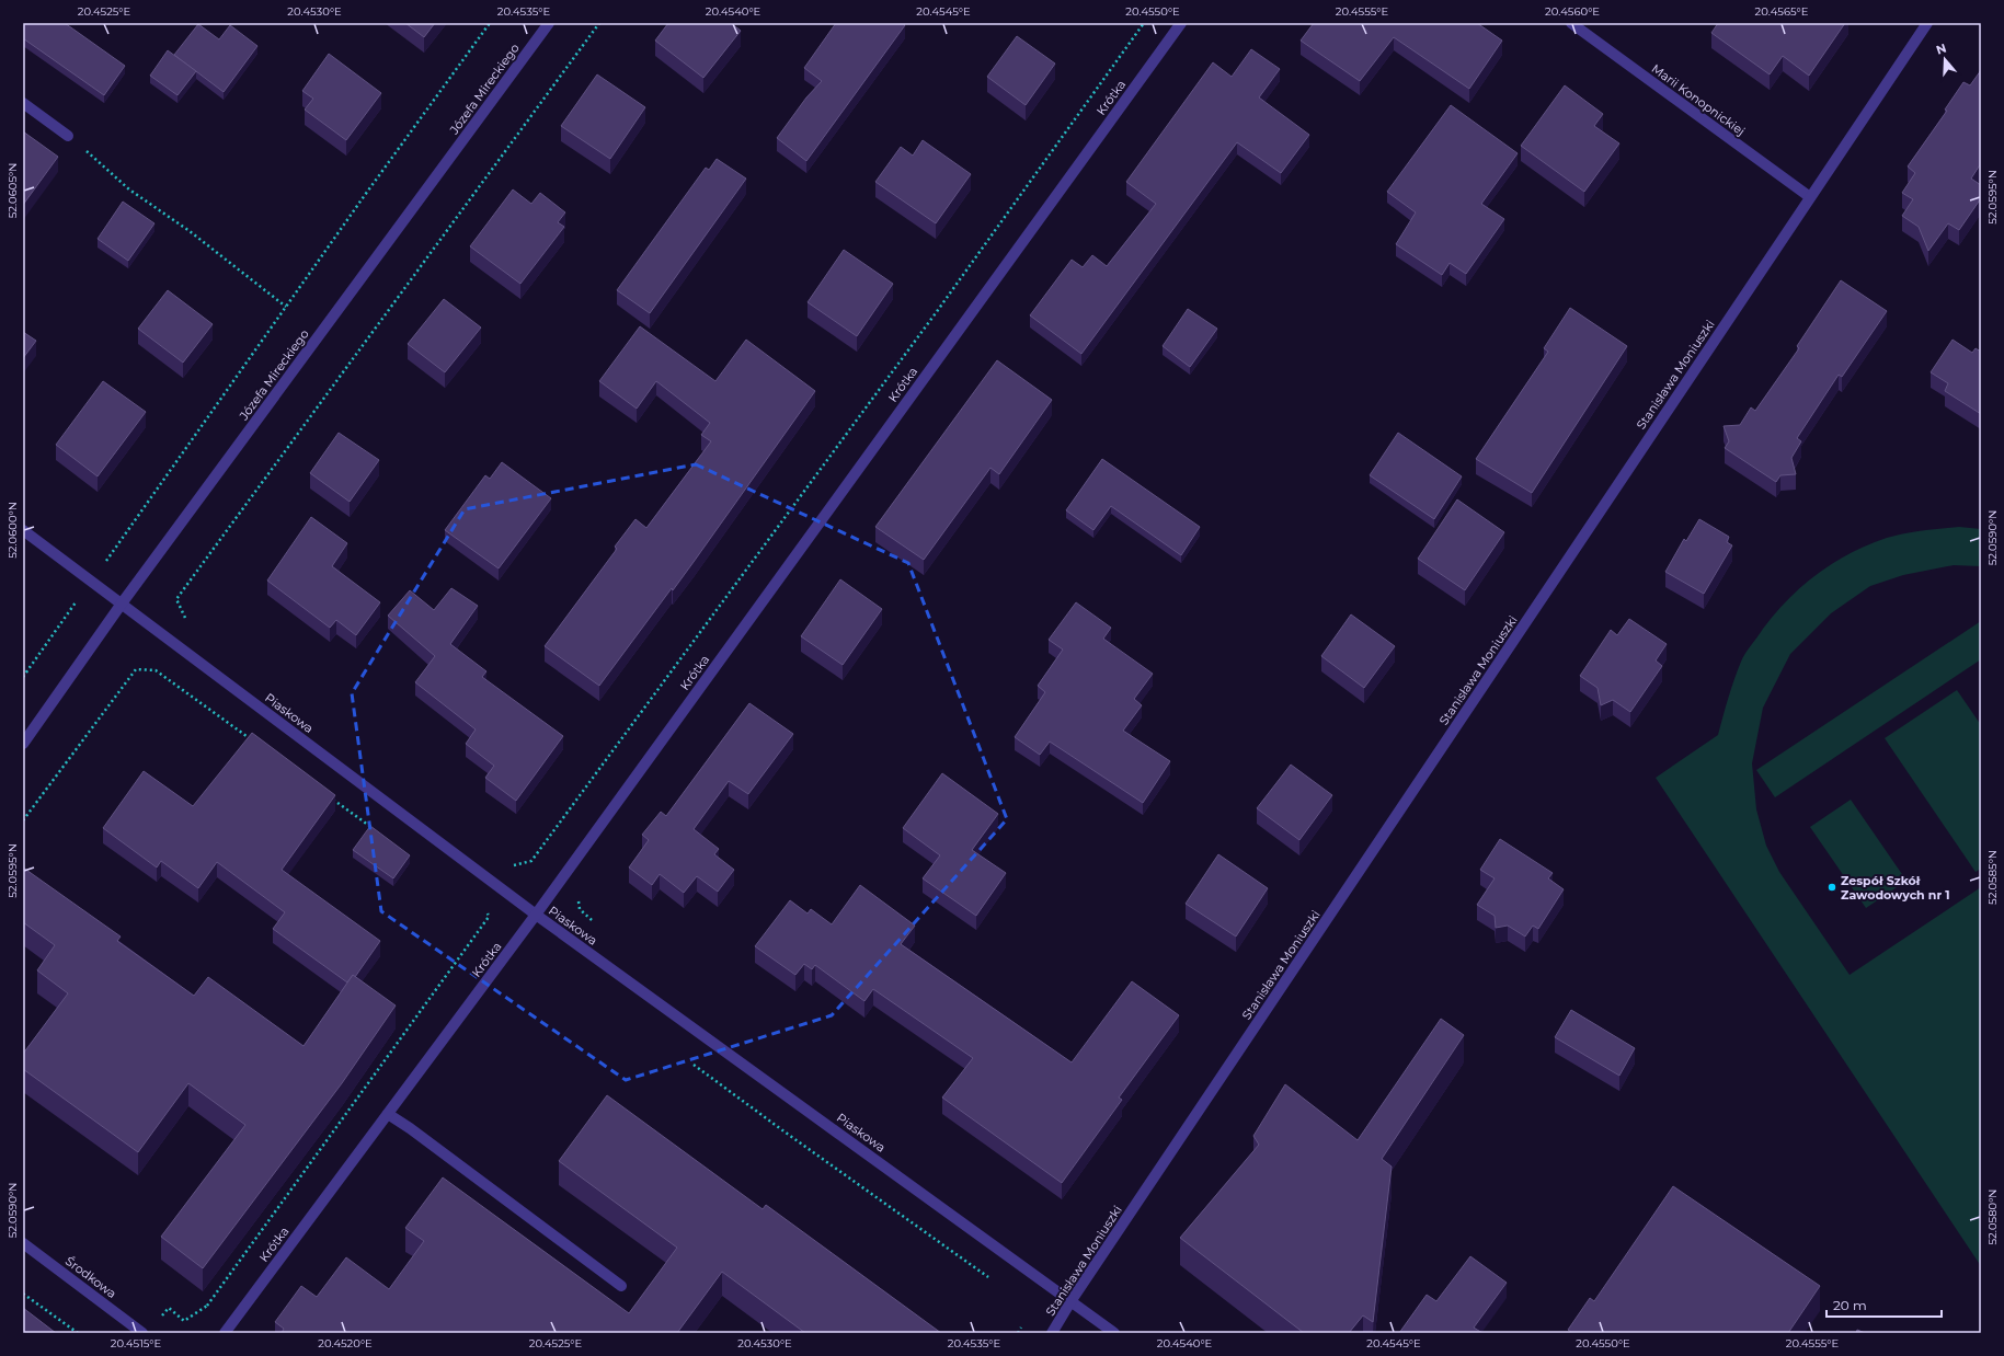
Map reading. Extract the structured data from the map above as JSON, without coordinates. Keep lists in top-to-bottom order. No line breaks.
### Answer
{"streets":{"street":["Józefa Mireckiego","Krótka","Marii Konopnickiej","Stanisława Moniuszki","Piaskowa","Środkowa"]},"crossings":[["Józefa Mireckiego","Piaskowa"],["Krótka","Piaskowa"],["Marii Konopnickiej","Stanisława Moniuszki"],["Stanisława Moniuszki","Piaskowa"]],"places":["Zespół Szkół Zawodowych nr 1"],"scale_bar":"20 m","north":"top","coordinates":["20.4525°E","20.4530°E","20.4535°E","20.4540°E","20.4545°E","20.4550°E","20.4555°E","20.4560°E","20.4565°E","52.0605°N","52.0595°N","52.0600°N","52.0590°N","52.0585°N","52.0580°N","20.4515°E","20.4520°E"]}
